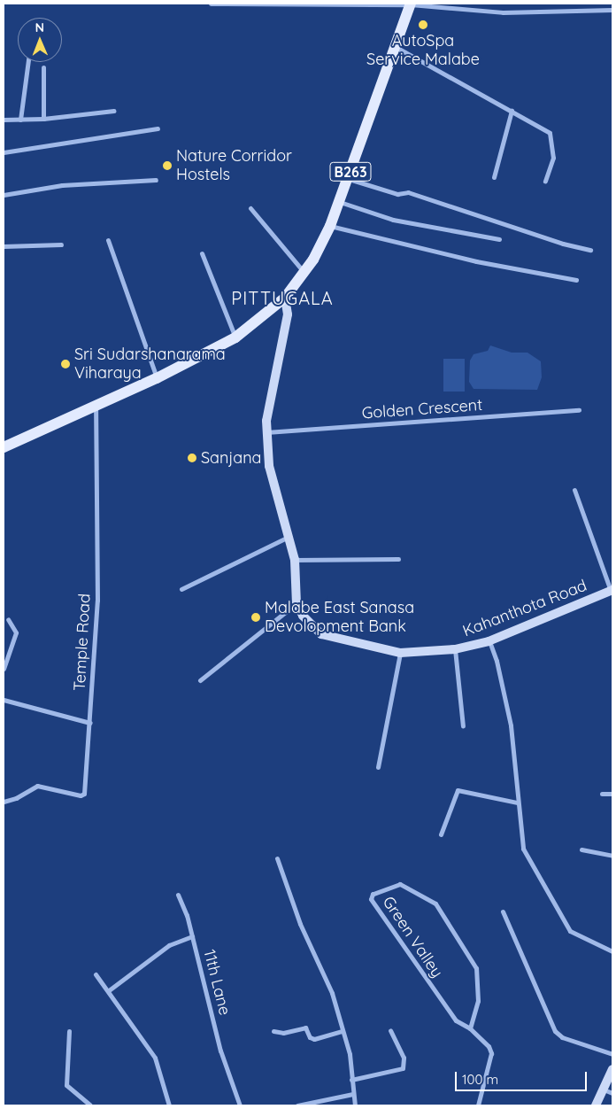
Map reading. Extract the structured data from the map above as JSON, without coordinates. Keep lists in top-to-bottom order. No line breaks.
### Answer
{"streets":{"main road":["B263","Kahanthota Road"],"street":["Golden Crescent","Temple Road","Green Valley","11th Lane"]},"crossings":[["B263","Temple Road"]],"districts":["PITTUGALA"],"places":["AutoSpa Service Malabe","Nature Corridor Hostels","Sri Sudarshanarama Viharaya","Sanjana","Malabe East Sanasa Devolopment Bank"],"scale_bar":"100 m","north":"top"}
